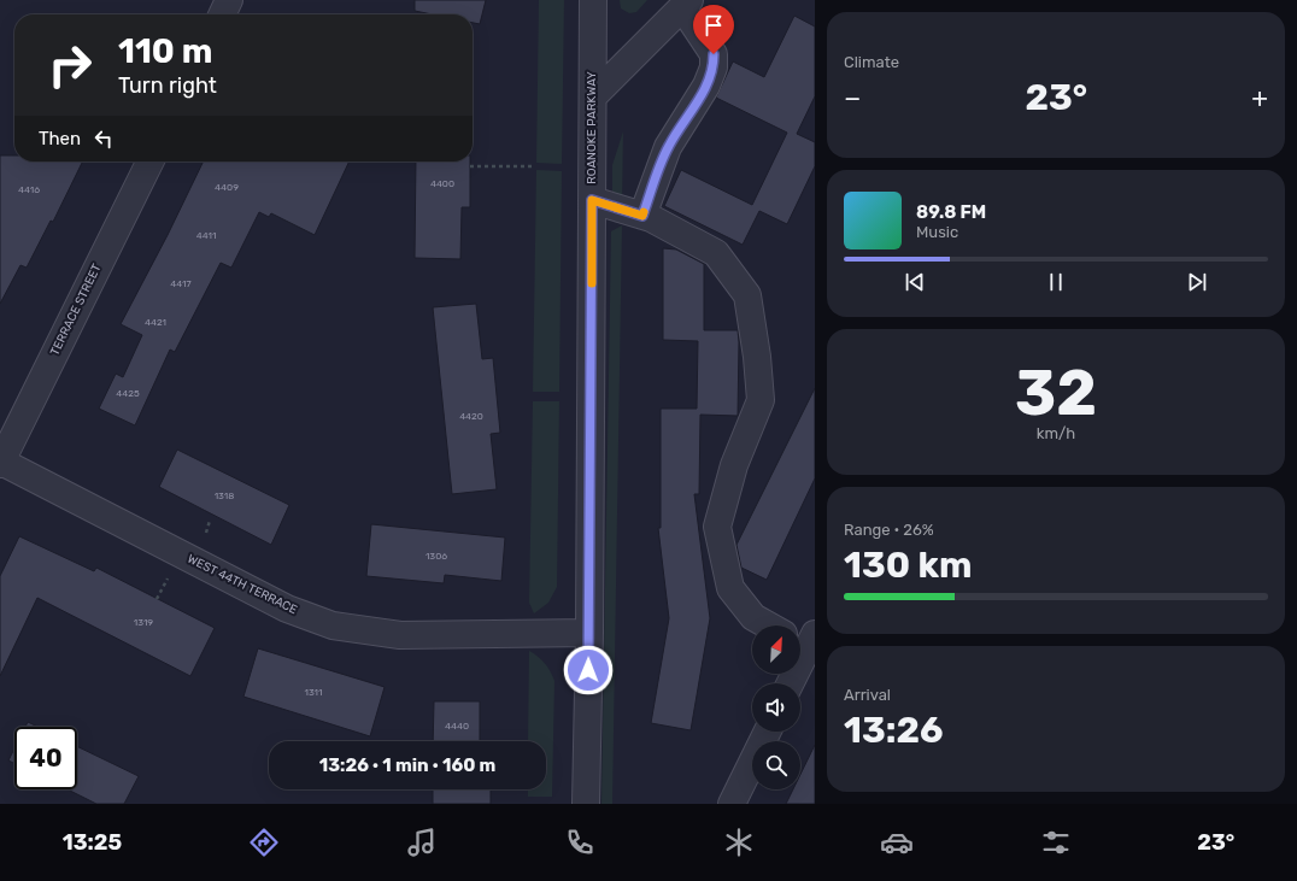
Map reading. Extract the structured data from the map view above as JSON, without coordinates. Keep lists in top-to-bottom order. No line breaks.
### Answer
{"streets":{"street":["ROANOKE PARKWAY","TERRACE STREET","WEST 44TH TERRACE"]},"crossings":[["ROANOKE PARKWAY","WEST 44TH TERRACE"],["TERRACE STREET","WEST 44TH TERRACE"]],"house_numbers":["4400","4409","4416","4411","4417","4421","4425","4420","1318","1306","1319","1311","4440"],"north":"top right","page":{"tile":["Climate",["32","km/h"],["Range · 26%","130 km"],["Arrival","13:26"]],"turn":["110 m","Turn right"],"heat":["−","23°","+"],"then":"Then","song":["89.8 FM","Music"],"limit":"40","trip":"13:26 · 1 min · 160 m","tabs":["13:25","23°"]}}
